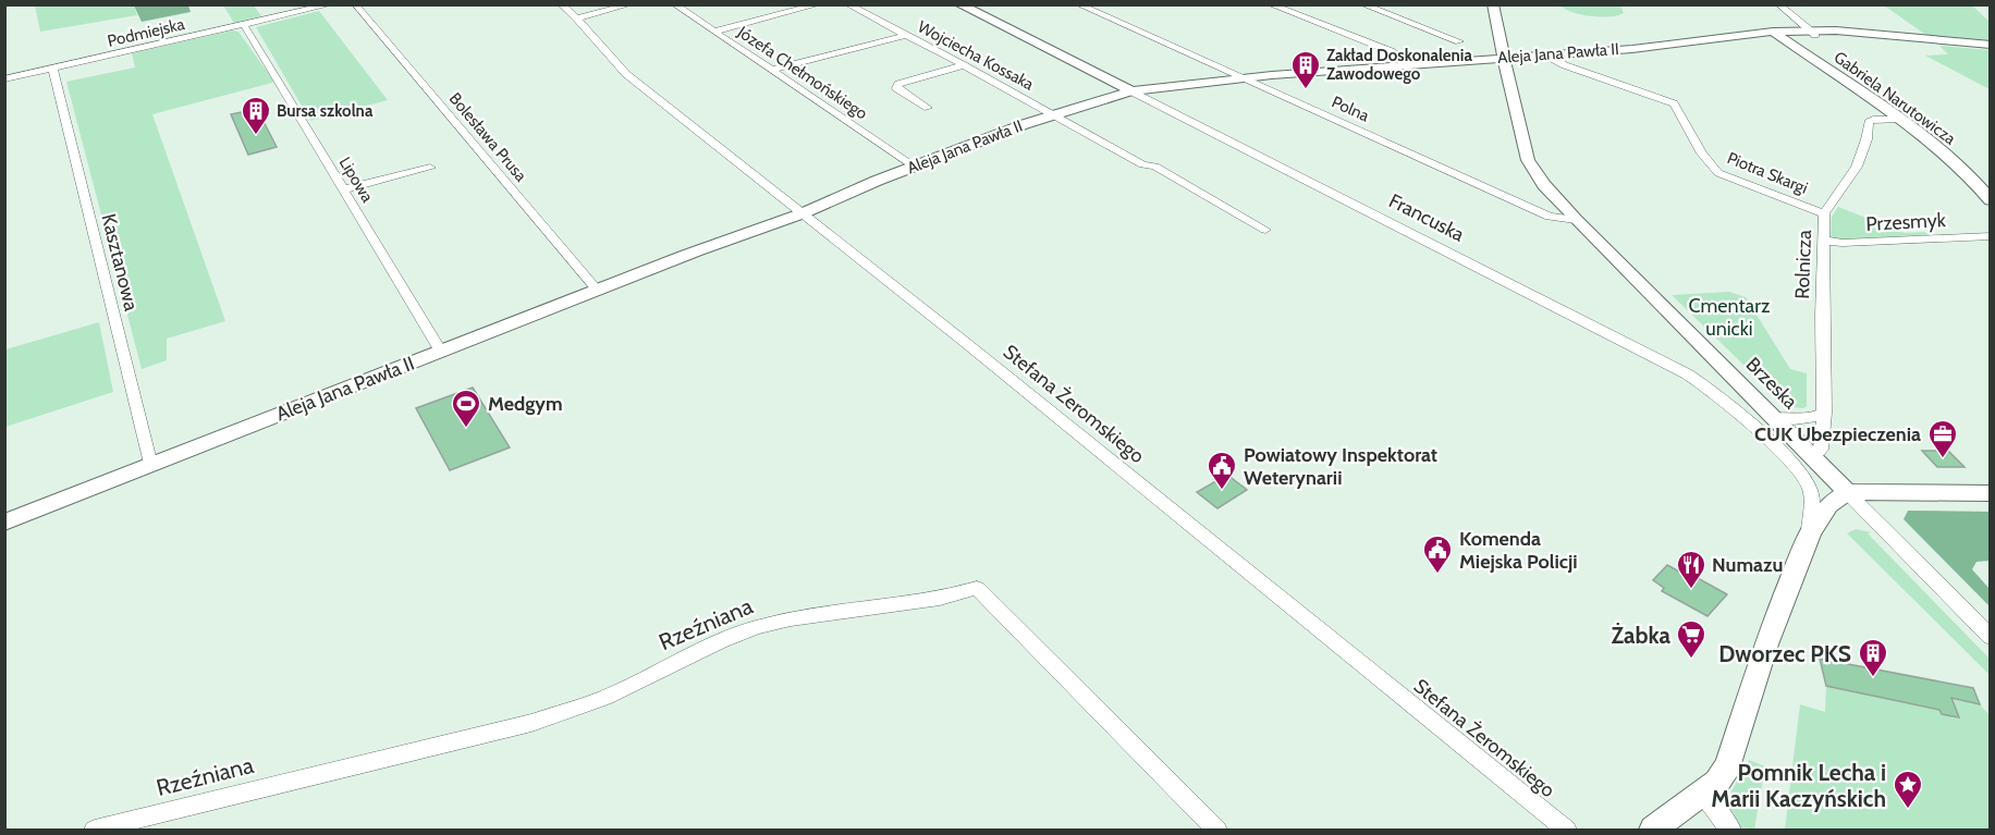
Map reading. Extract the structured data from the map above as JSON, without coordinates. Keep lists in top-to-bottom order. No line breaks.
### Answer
{"streets":{"street":["Podmiejska","Aleja Jana Pawła II","Wojciecha Kossaka","Józefa Chełmońskiego","Gabriela Narutowicza","Polna","Bolesława Prusa","Piotra Skargi","Lipowa","Francuska","Przesmyk","Kasztanowa","Rolnicza","Brzeska","Stefana Żeromskiego","Rzeźniana"]},"crossings":[["Podmiejska","Lipowa"],["Podmiejska","Kasztanowa"],["Aleja Jana Pawła II","Wojciecha Kossaka"],["Aleja Jana Pawła II","Józefa Chełmońskiego"],["Aleja Jana Pawła II","Gabriela Narutowicza"],["Aleja Jana Pawła II","Polna"],["Aleja Jana Pawła II","Bolesława Prusa"],["Aleja Jana Pawła II","Piotra Skargi"],["Aleja Jana Pawła II","Lipowa"],["Aleja Jana Pawła II","Francuska"],["Aleja Jana Pawła II","Kasztanowa"],["Aleja Jana Pawła II","Brzeska"],["Aleja Jana Pawła II","Stefana Żeromskiego"],["Gabriela Narutowicza","Rolnicza"],["Polna","Brzeska"],["Piotra Skargi","Rolnicza"],["Przesmyk","Rolnicza"],["Rolnicza","Brzeska"]],"parks":["Cmentarz unicki"],"places":{"building":["Zakład Doskonalenia Zawodowego","Bursa szkolna","Dworzec PKS"],"sports":["Medgym"],"office":["CUK Ubezpieczenia"],"public building":["Powiatowy Inspektorat Weterynarii","Komenda Miejska Policji"],"restaurant":["Numazu"],"supermarket":["Żabka"],"place":["Pomnik Lecha i Marii Kaczyńskich"]}}
